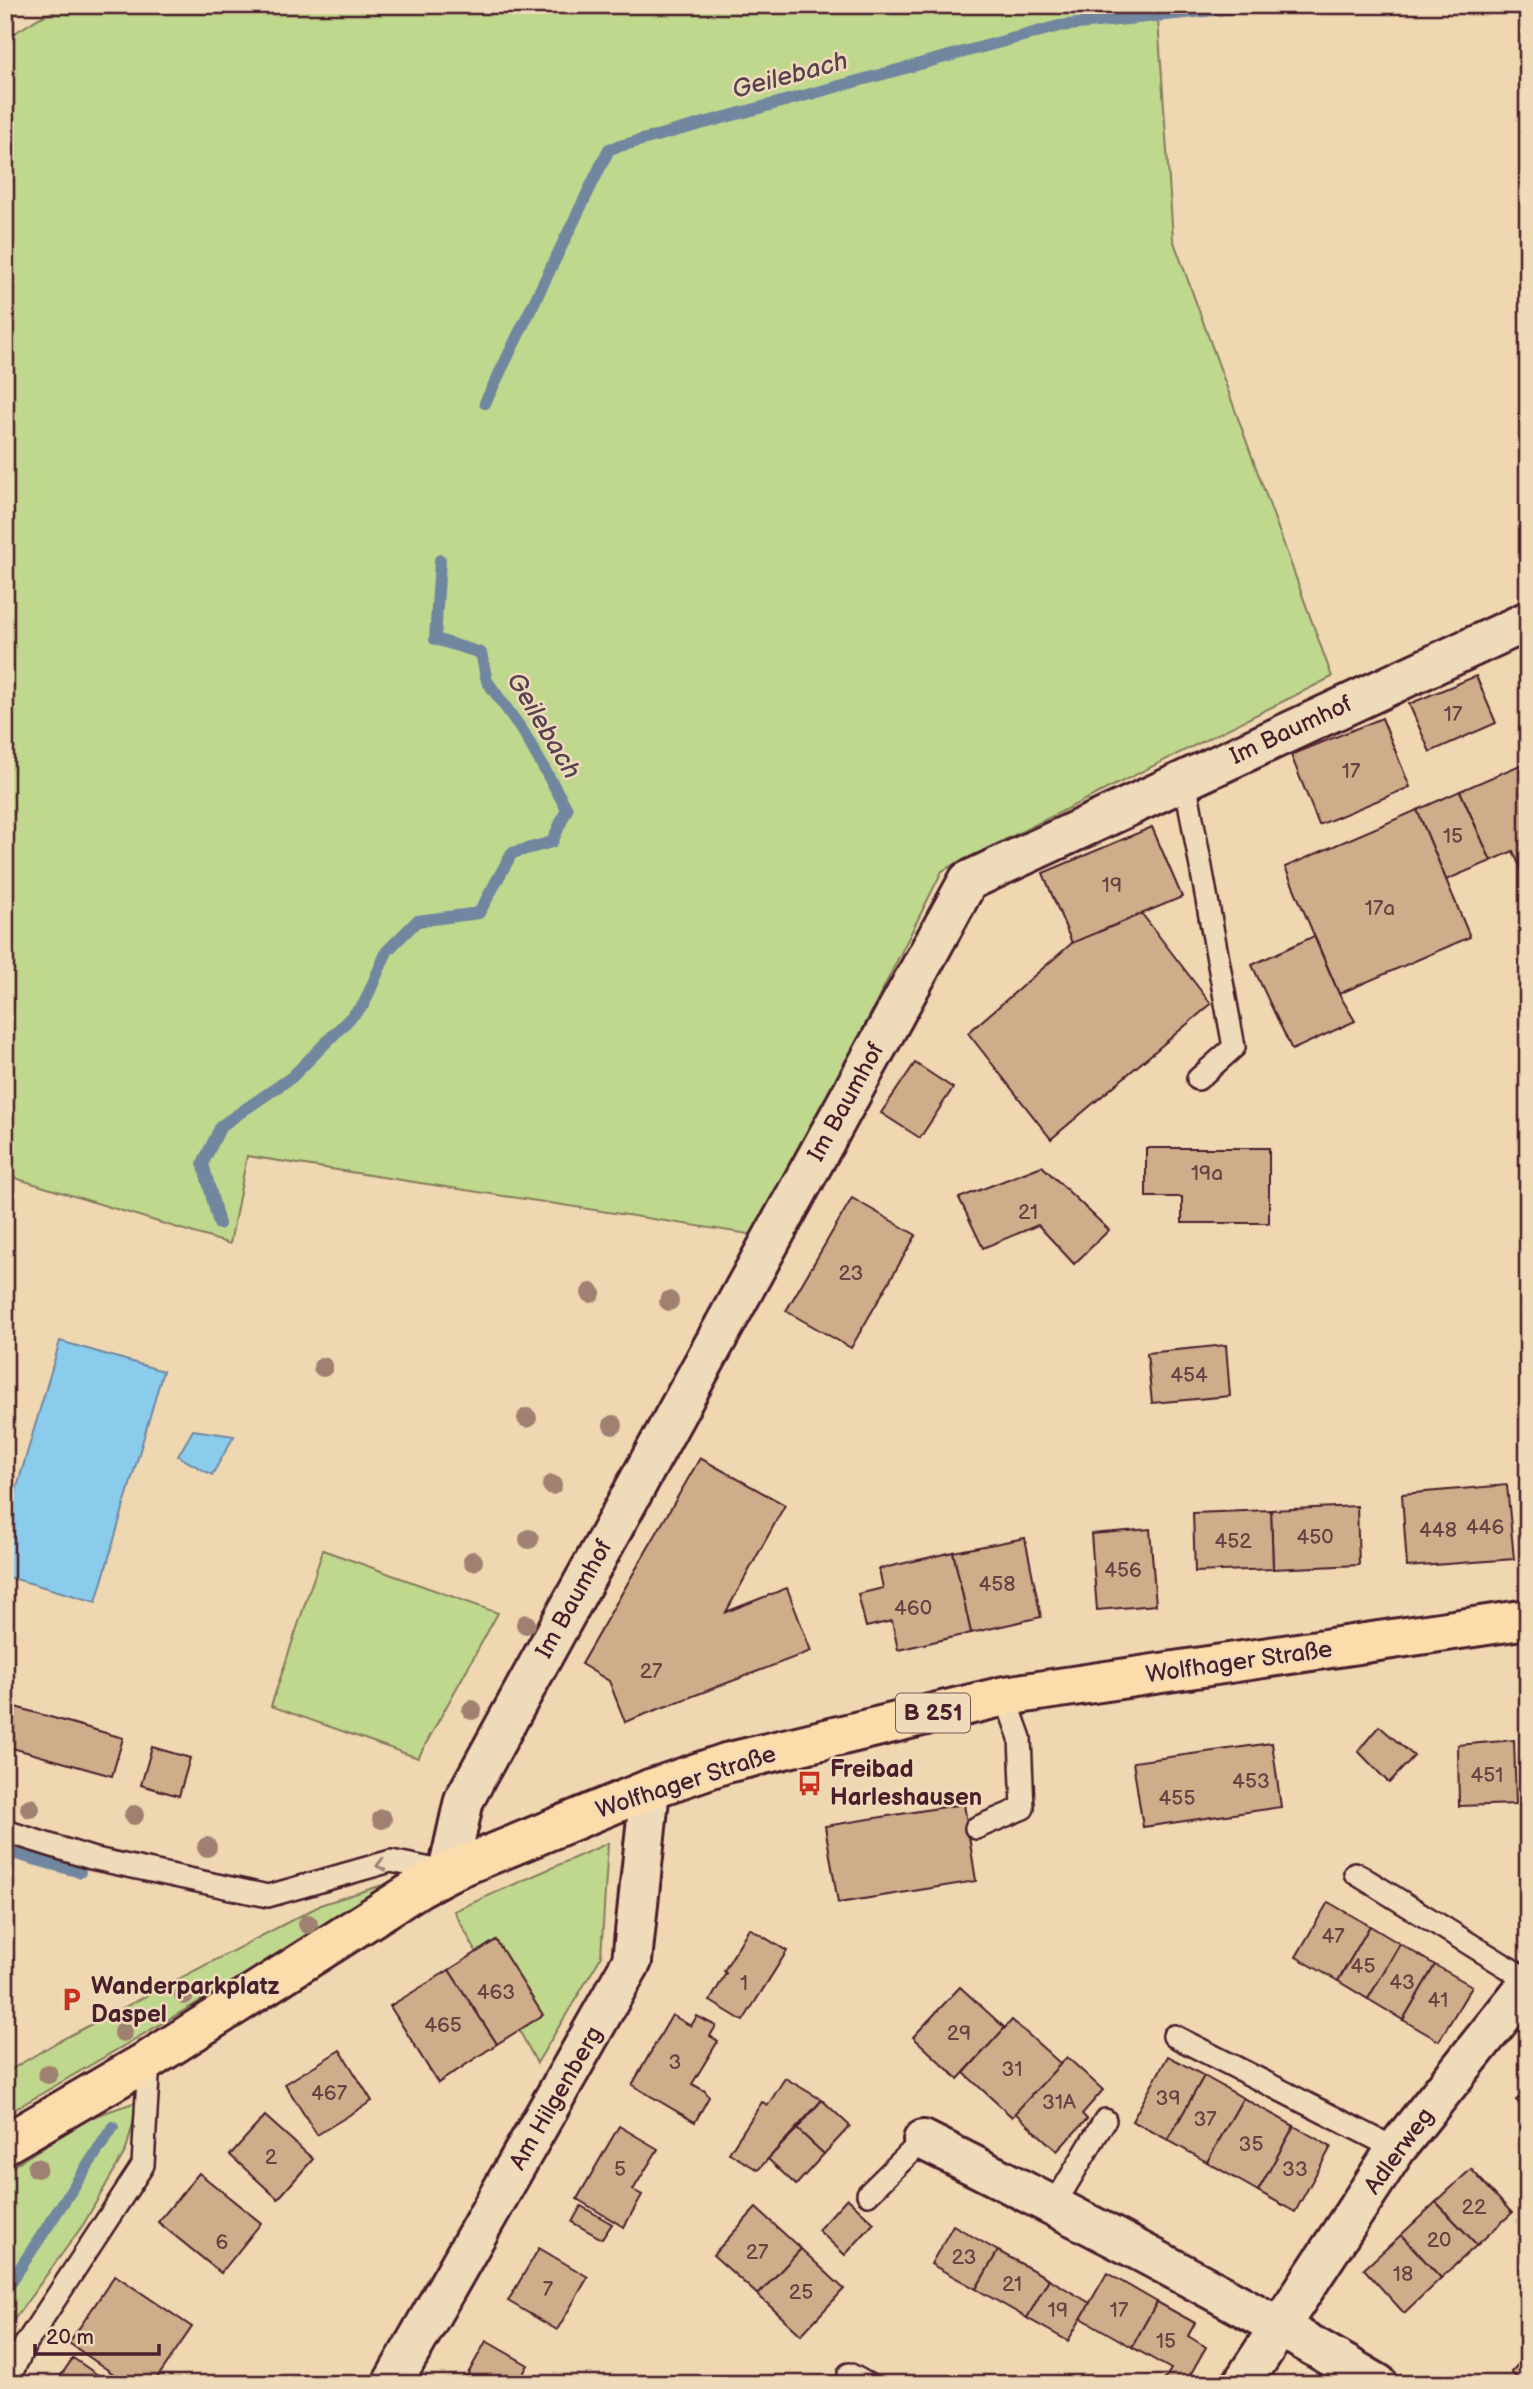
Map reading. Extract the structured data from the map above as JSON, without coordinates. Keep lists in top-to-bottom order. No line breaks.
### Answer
{"streets":{"main road":["Wolfhager Straße","B 251"],"street":["Im Baumhof","Am Hilgenberg","Adlerweg"]},"crossings":[["Im Baumhof","Wolfhager Straße"],["Wolfhager Straße","Am Hilgenberg"]],"water":["Geilebach"],"places":{"bus stop":["Freibad Harleshausen"],"parking":["Wanderparkplatz Daspel"]},"house_numbers":["17","17","15","19","17a","19a","21","23","454","446","448","450","452","456","458","460","27","451","453","455","47","45","43","1","463","41","465","29","3","31","467","39","31A","37","35","2","5","33","22","20","6","27","23","18","21","7","25","19","17","15"],"scale_bar":"20 m"}
